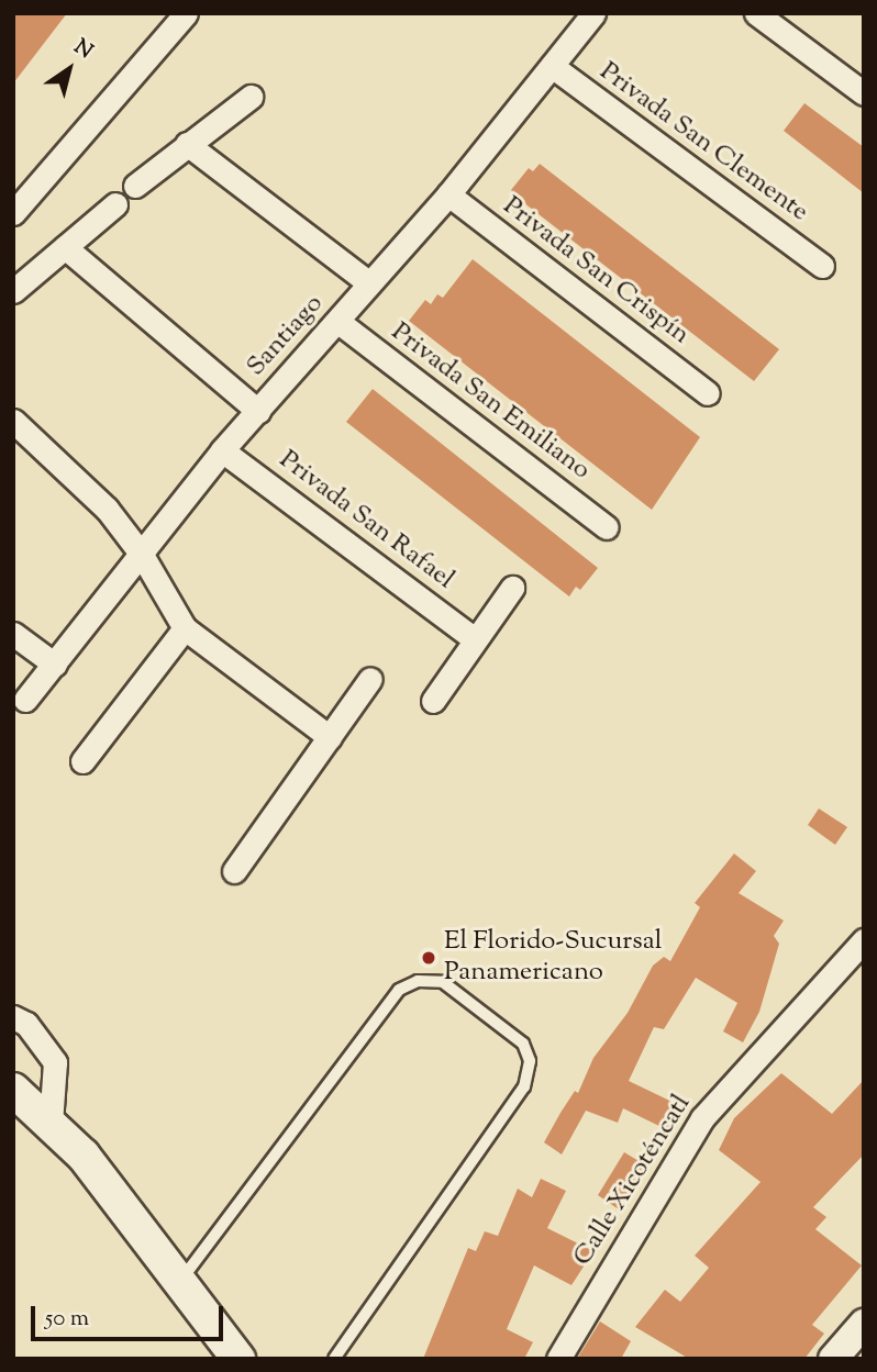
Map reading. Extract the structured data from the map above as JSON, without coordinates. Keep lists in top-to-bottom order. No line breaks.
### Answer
{"streets":{"street":["Privada San Clemente","Privada San Crispín","Santiago","Privada San Emiliano","Privada San Rafael","Calle Xicoténcatl"]},"crossings":[["Privada San Clemente","Santiago"],["Privada San Crispín","Santiago"],["Santiago","Privada San Emiliano"],["Santiago","Privada San Rafael"]],"places":["El Florido-Sucursal Panamericano"],"scale_bar":"50 m","north":"top right"}
